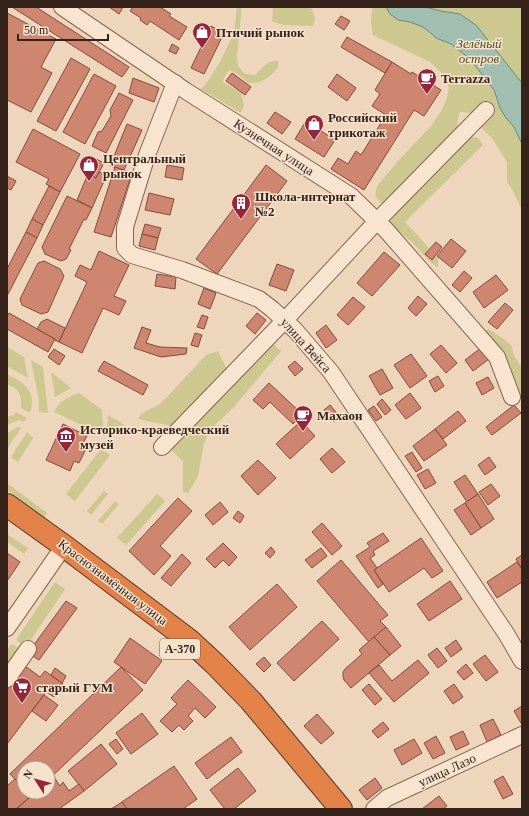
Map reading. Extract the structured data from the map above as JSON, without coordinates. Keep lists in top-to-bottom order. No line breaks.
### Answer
{"streets":{"highway":["Краснознамённая улица","А-370"],"street":["Кузнечная улица","улица Вейса","улица Лазо"]},"crossings":[["Кузнечная улица","улица Вейса"]],"parks":["Зелёный остров"],"places":{"shop":["Птичий рынок","Российский трикотаж","Центральный рынок"],"cafe":["Terrazza","Махаон"],"building":["Школа-интернат №2"],"museum":["Историко-краеведческий музей"],"supermarket":["старый ГУМ"]},"scale_bar":"50 m","north":"top left"}
